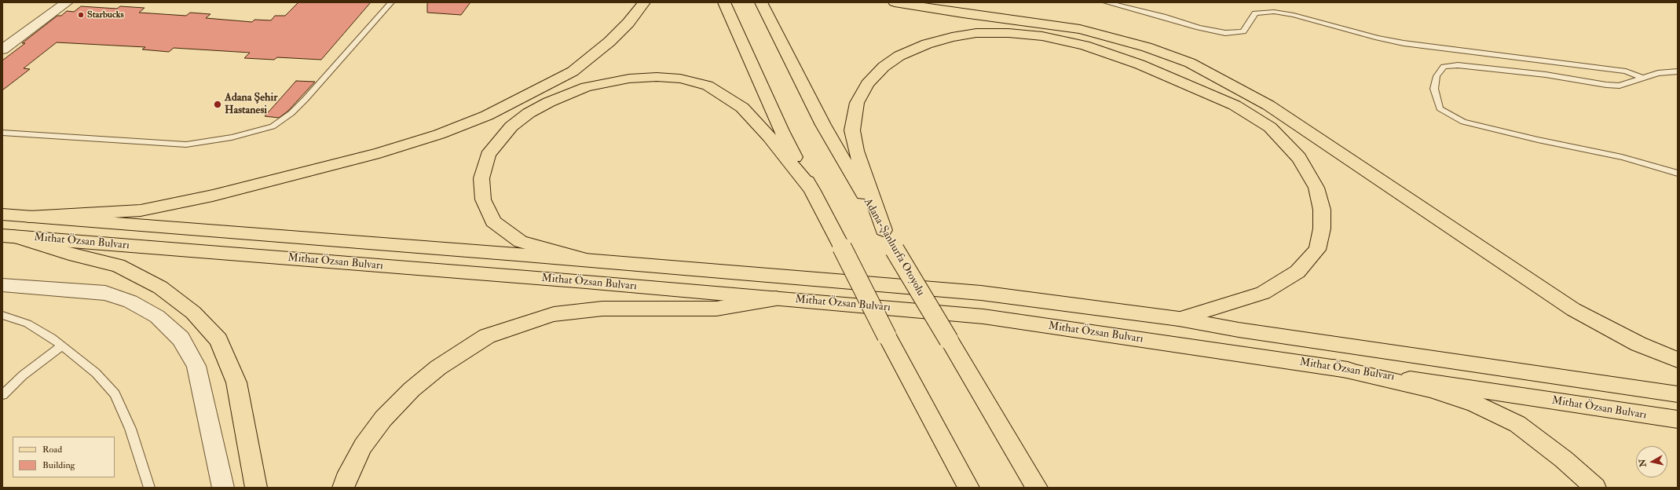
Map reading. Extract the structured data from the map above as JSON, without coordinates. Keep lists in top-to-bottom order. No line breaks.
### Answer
{"streets":{"main road":["Mithat Özsan Bulvarı","Adana-Şanlıurfa Otoyolu"]},"places":["Starbucks","Adana Şehir Hastanesi"],"legend":["Road","Building"],"north":"left"}
